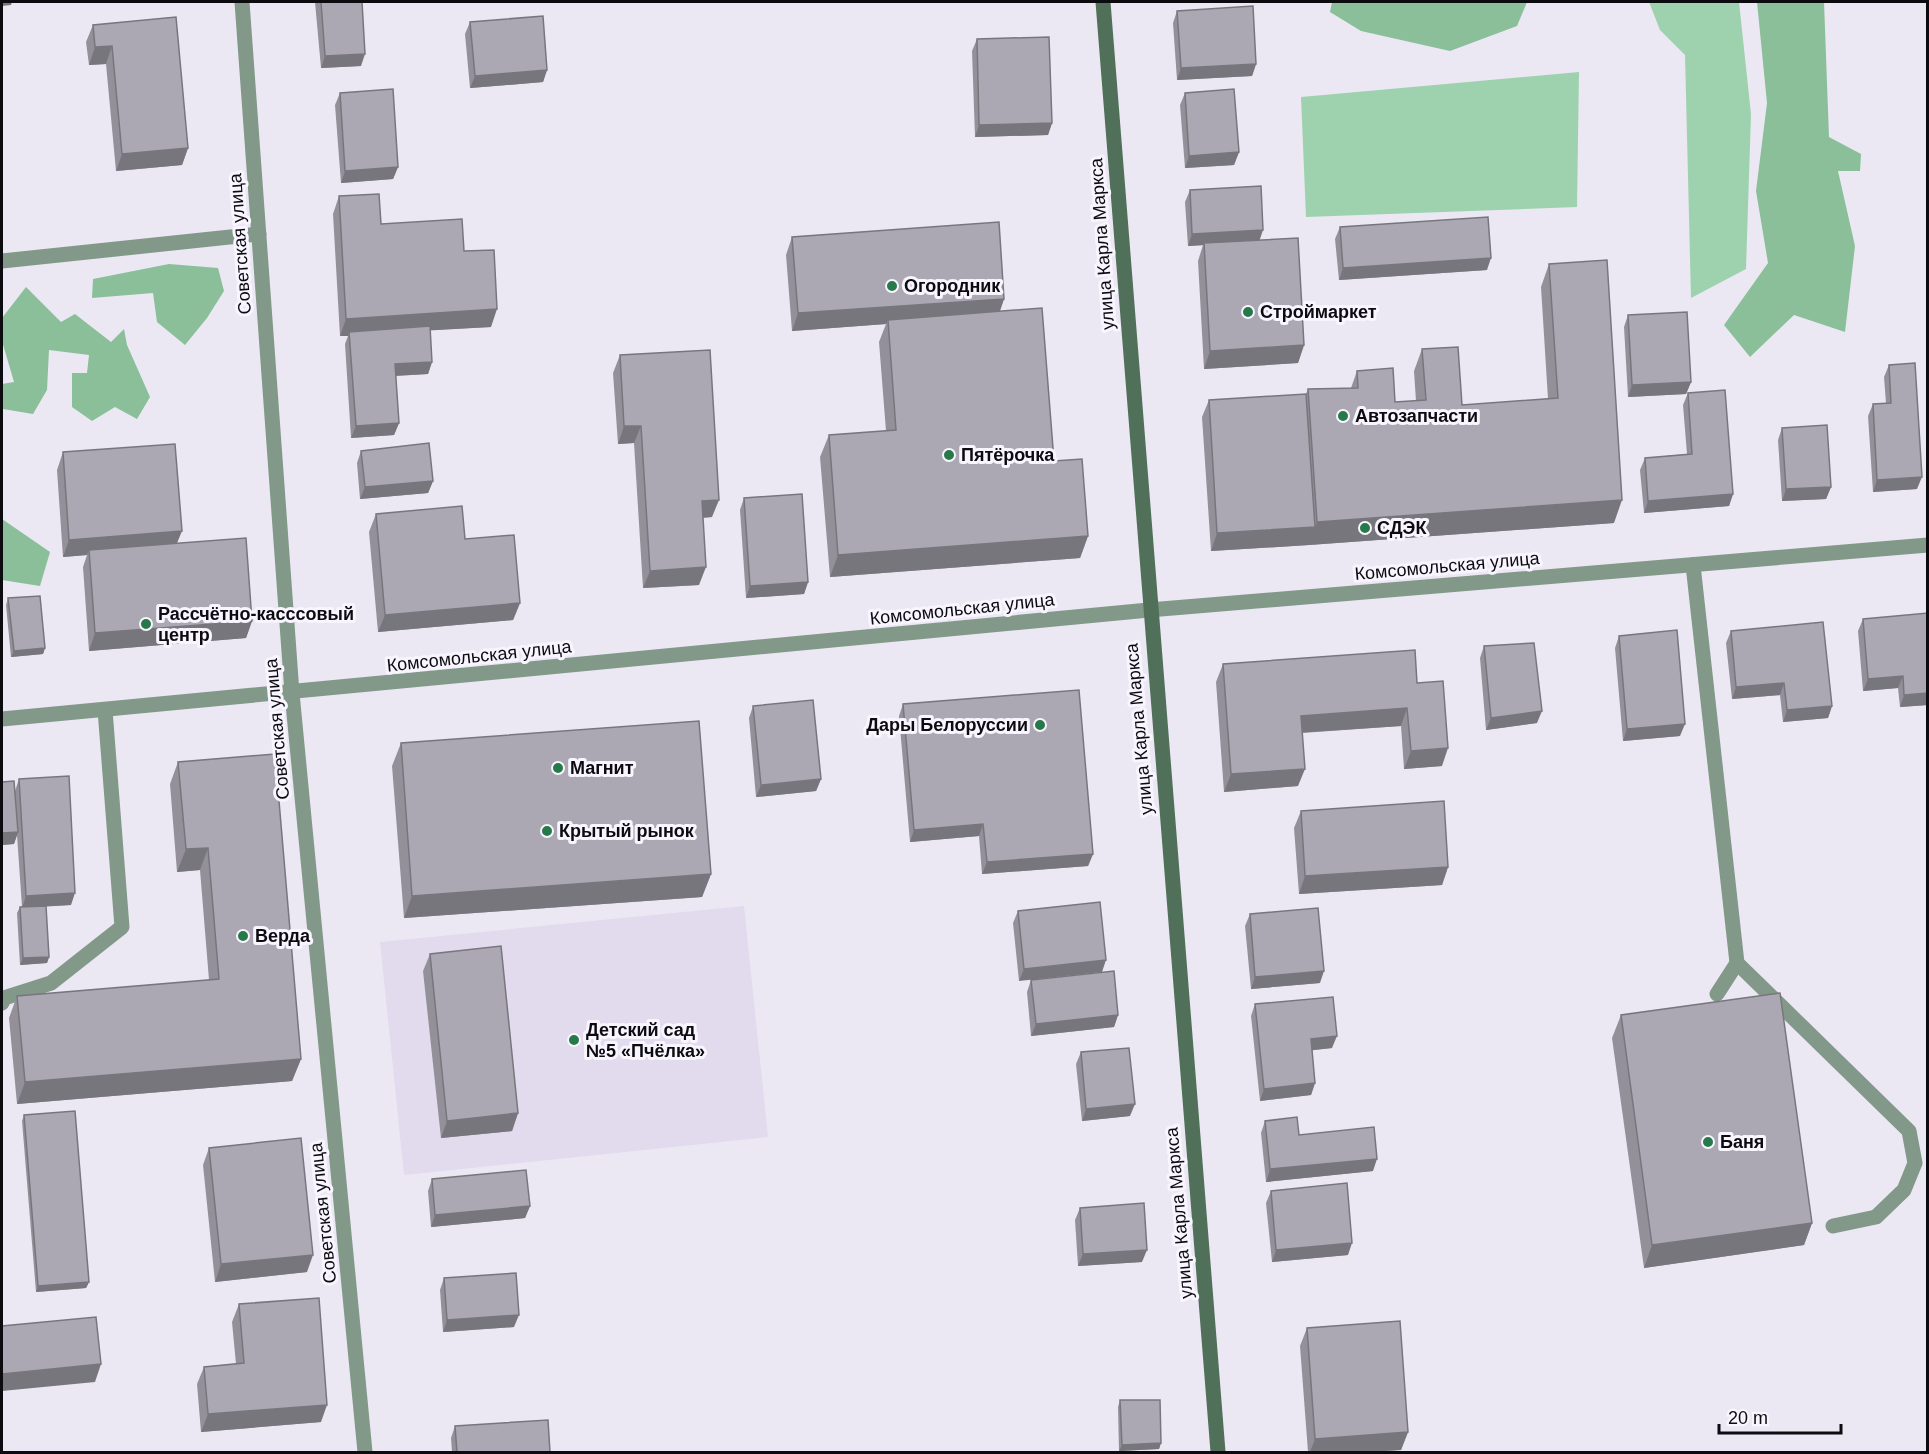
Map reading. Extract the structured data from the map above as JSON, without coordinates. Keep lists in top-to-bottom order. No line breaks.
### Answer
{"streets":{"main road":["улица Карла Маркса"],"street":["Советская улица","Комсомольская улица"]},"crossings":[["Советская улица","Комсомольская улица"],["улица Карла Маркса","Комсомольская улица"]],"places":["Огородник","Строймаркет","Автозапчасти","Пятёрочка","СДЭК","Рассчётно-касссовый центр","Дары Белоруссии","Магнит","Крытый рынок","Верда","Детский сад №5 «Пчёлка»","Баня"],"scale_bar":"20 m"}
